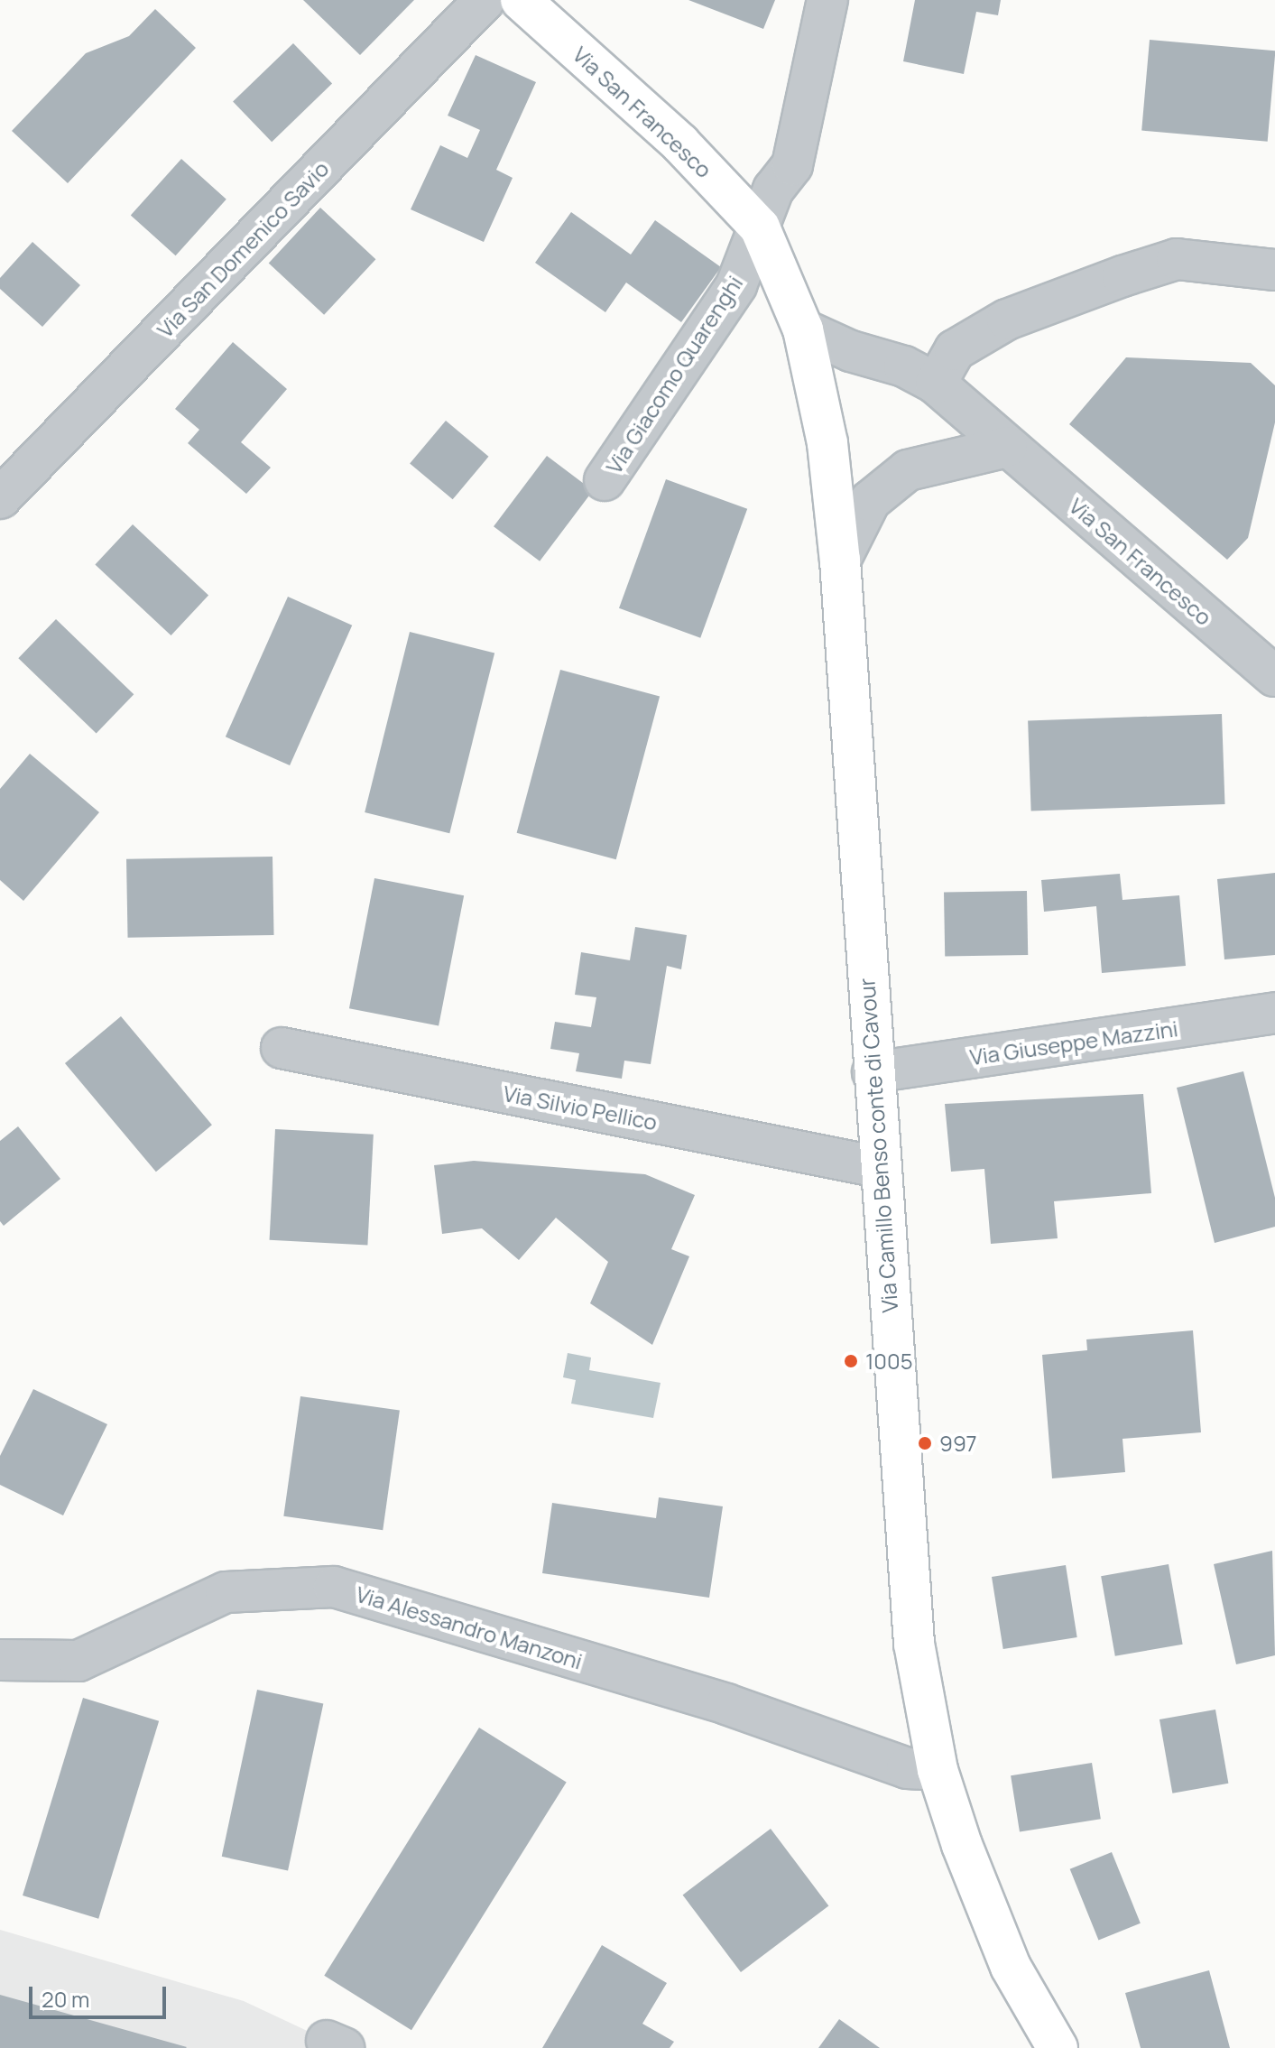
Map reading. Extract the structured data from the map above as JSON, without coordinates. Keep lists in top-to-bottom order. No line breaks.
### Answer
{"streets":{"street":["Via San Francesco","Via San Domenico Savio","Via Giacomo Quarenghi","Via Giuseppe Mazzini","Via Silvio Pellico","Via Camillo Benso conte di Cavour","Via Alessandro Manzoni"]},"crossings":[["Via San Francesco","Via Giacomo Quarenghi"],["Via San Francesco","Via Camillo Benso conte di Cavour"],["Via Giacomo Quarenghi","Via Camillo Benso conte di Cavour"],["Via Giuseppe Mazzini","Via Camillo Benso conte di Cavour"],["Via Silvio Pellico","Via Camillo Benso conte di Cavour"],["Via Camillo Benso conte di Cavour","Via Alessandro Manzoni"]],"places":["1005","997"],"scale_bar":"20 m"}
